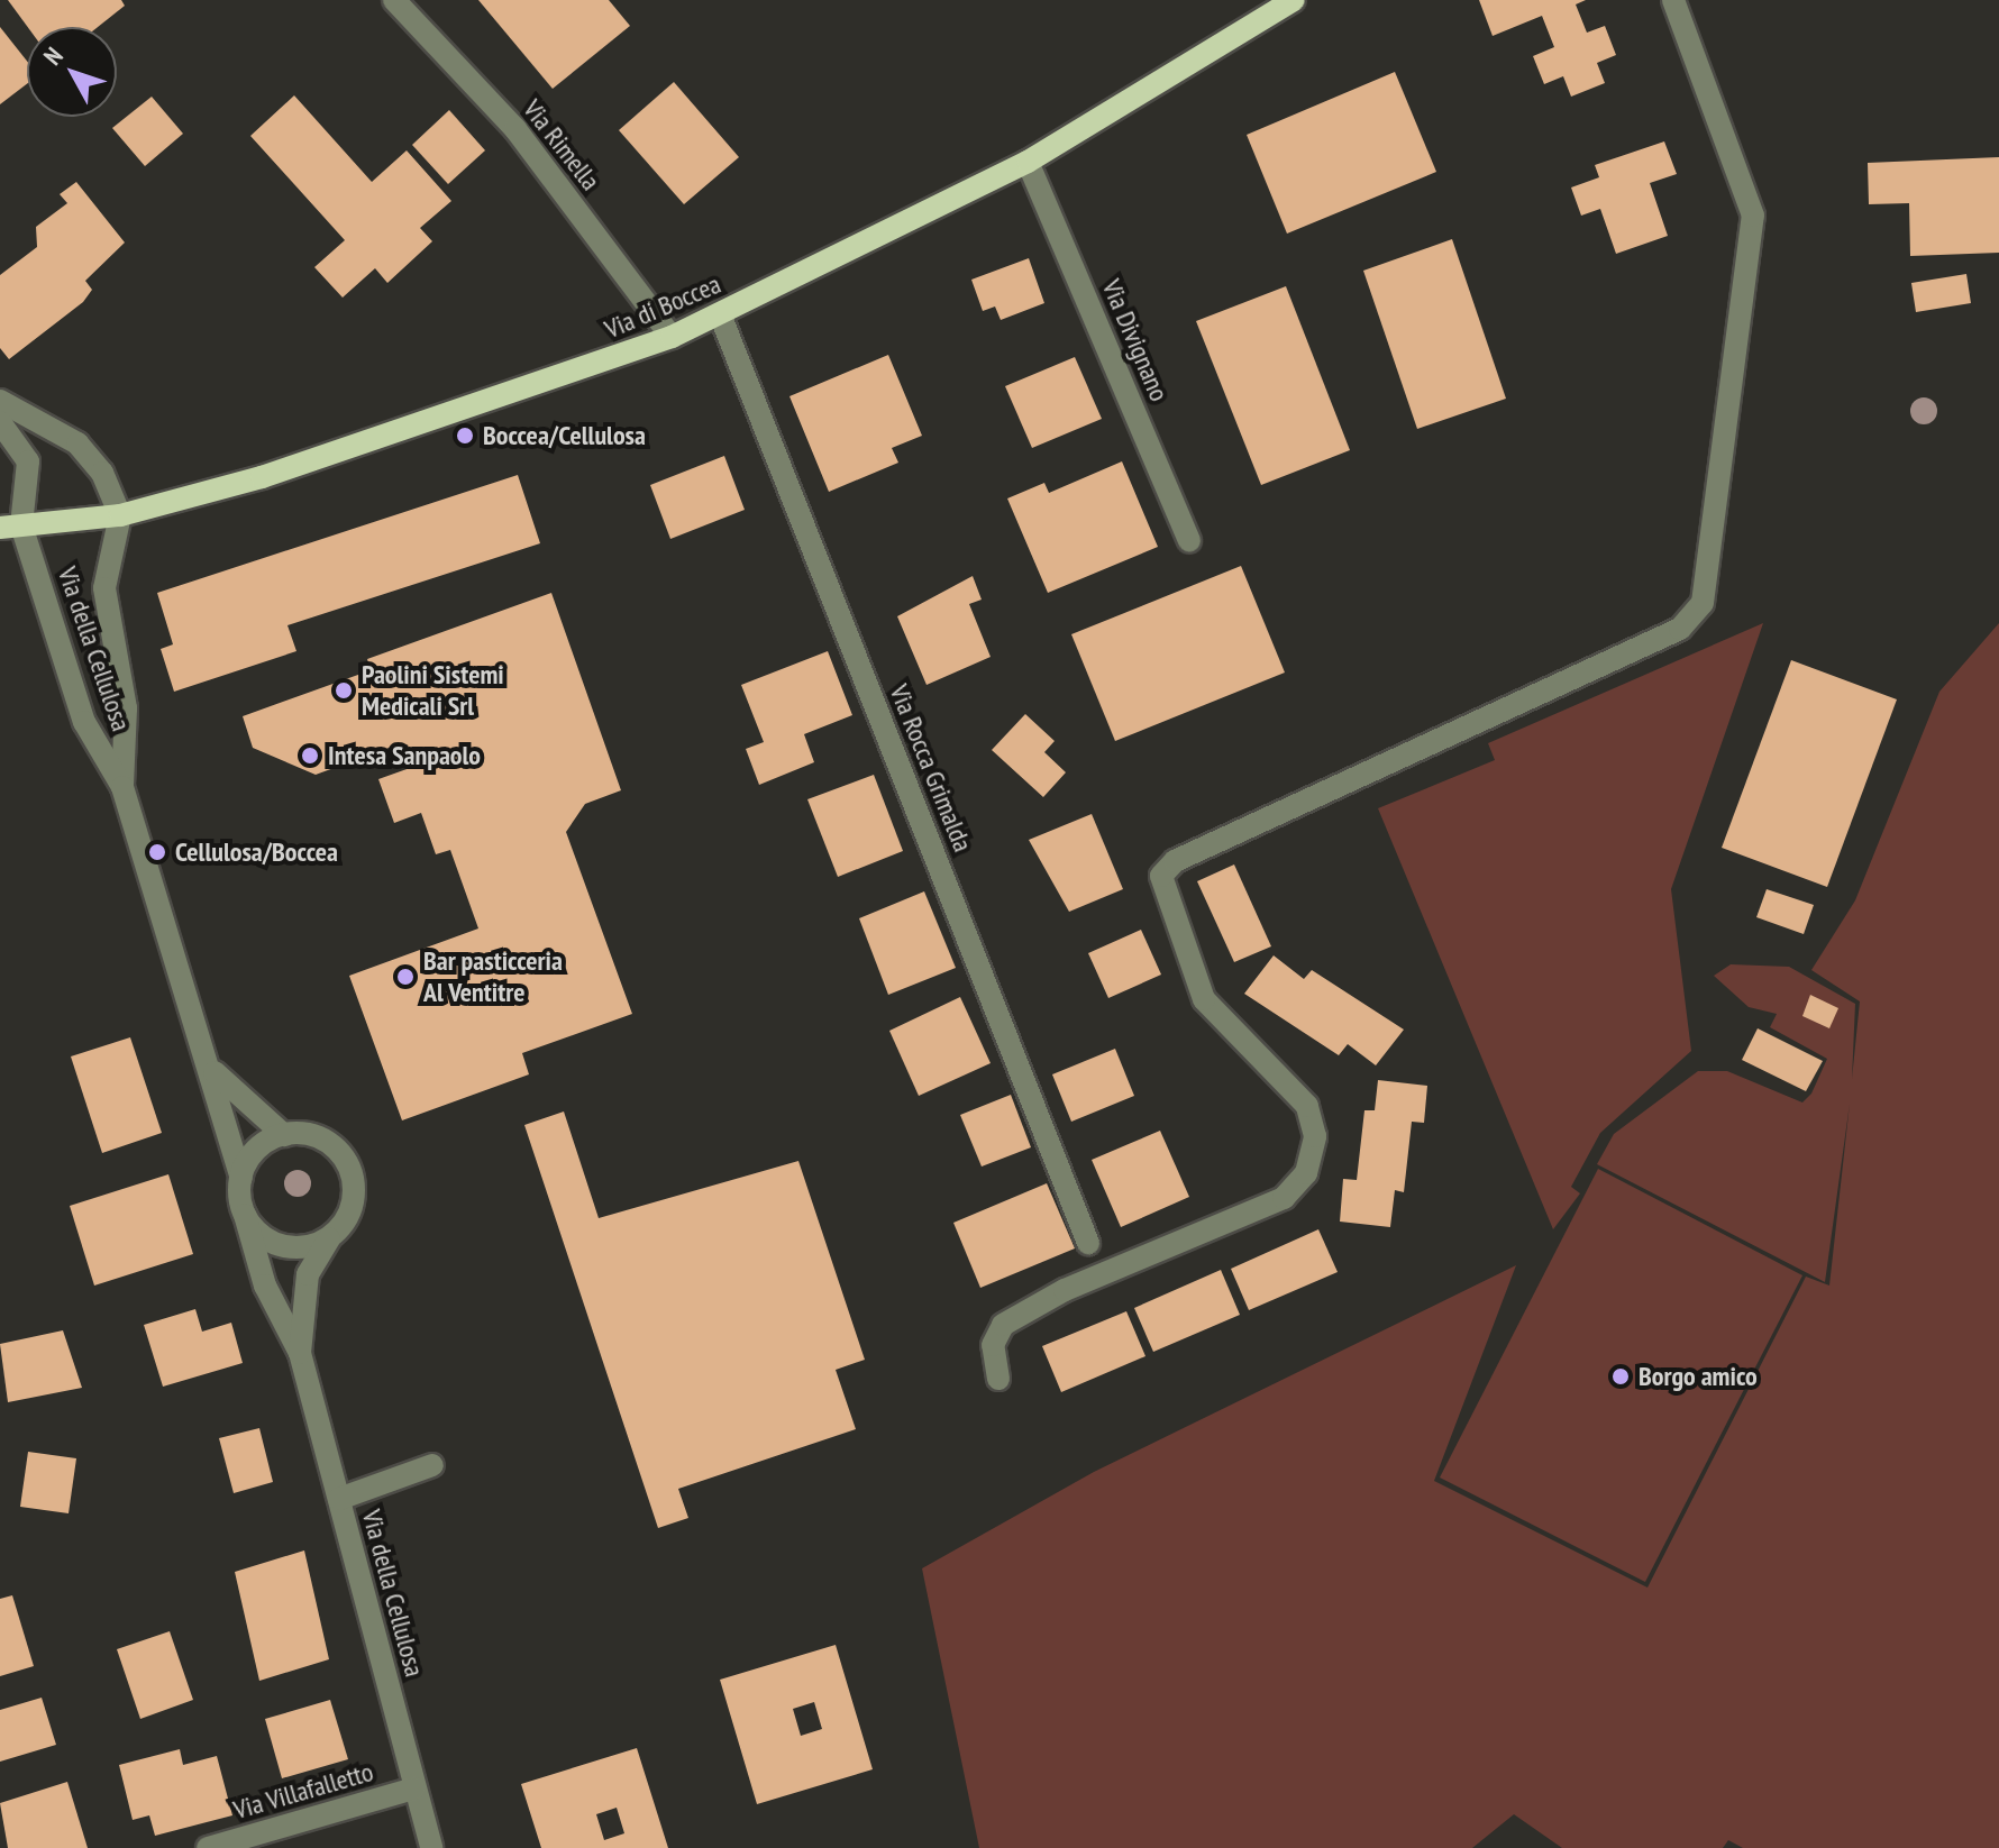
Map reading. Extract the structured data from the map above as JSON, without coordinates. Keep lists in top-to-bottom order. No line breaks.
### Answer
{"streets":{"main road":["Via di Boccea"],"street":["Via Rimella","Via Divignano","Via della Cellulosa","Via Rocca Grimalda","Via Villafalletto"]},"crossings":[["Via Rimella","Via di Boccea"],["Via di Boccea","Via Divignano"],["Via di Boccea","Via della Cellulosa"],["Via di Boccea","Via Rocca Grimalda"],["Via della Cellulosa","Via Villafalletto"]],"places":["Boccea/Cellulosa","Paolini Sistemi Medicali Srl","Intesa Sanpaolo","Cellulosa/Boccea","Bar pasticceria Al Ventitre","Borgo amico"],"north":"top left"}
